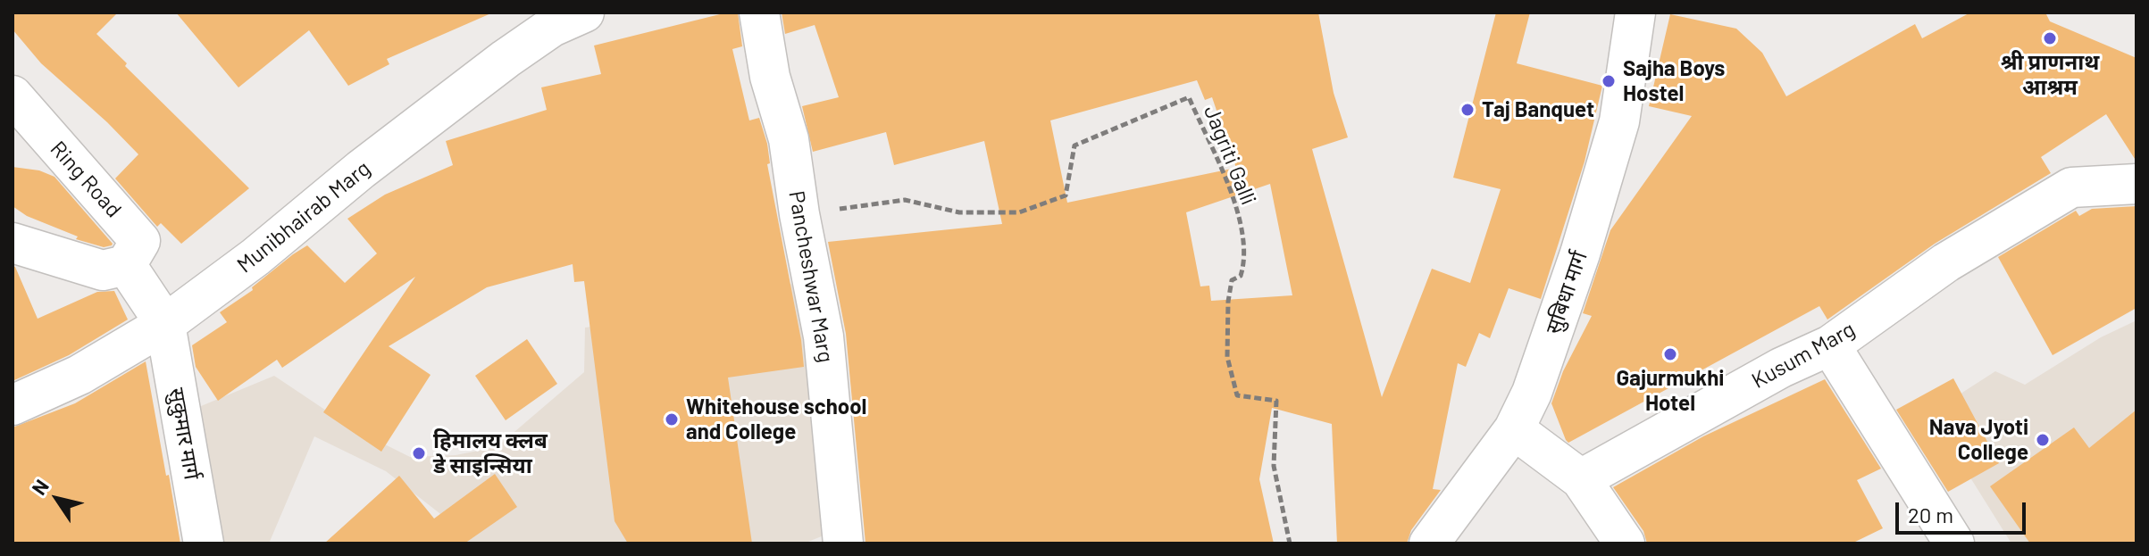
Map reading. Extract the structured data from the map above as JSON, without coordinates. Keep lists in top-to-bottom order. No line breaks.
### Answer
{"streets":{"street":["Ring Road","Munibhairab Marg","Pancheshwar Marg","सुबिधा मार्ग","Kusum Marg","सुकुमार मार्ग"],"path":["Jagriti Galli"]},"crossings":[["Jagriti Galli","Pancheshwar Marg"],["Munibhairab Marg","सुकुमार मार्ग"]],"places":["श्री प्राणनाथ आश्रम","Sajha Boys Hostel","Taj Banquet","Gajurmukhi Hotel","Whitehouse school and College","Nava Jyoti College","हिमालय क्लब डे साइन्सिया"],"scale_bar":"20 m","north":"top left"}
